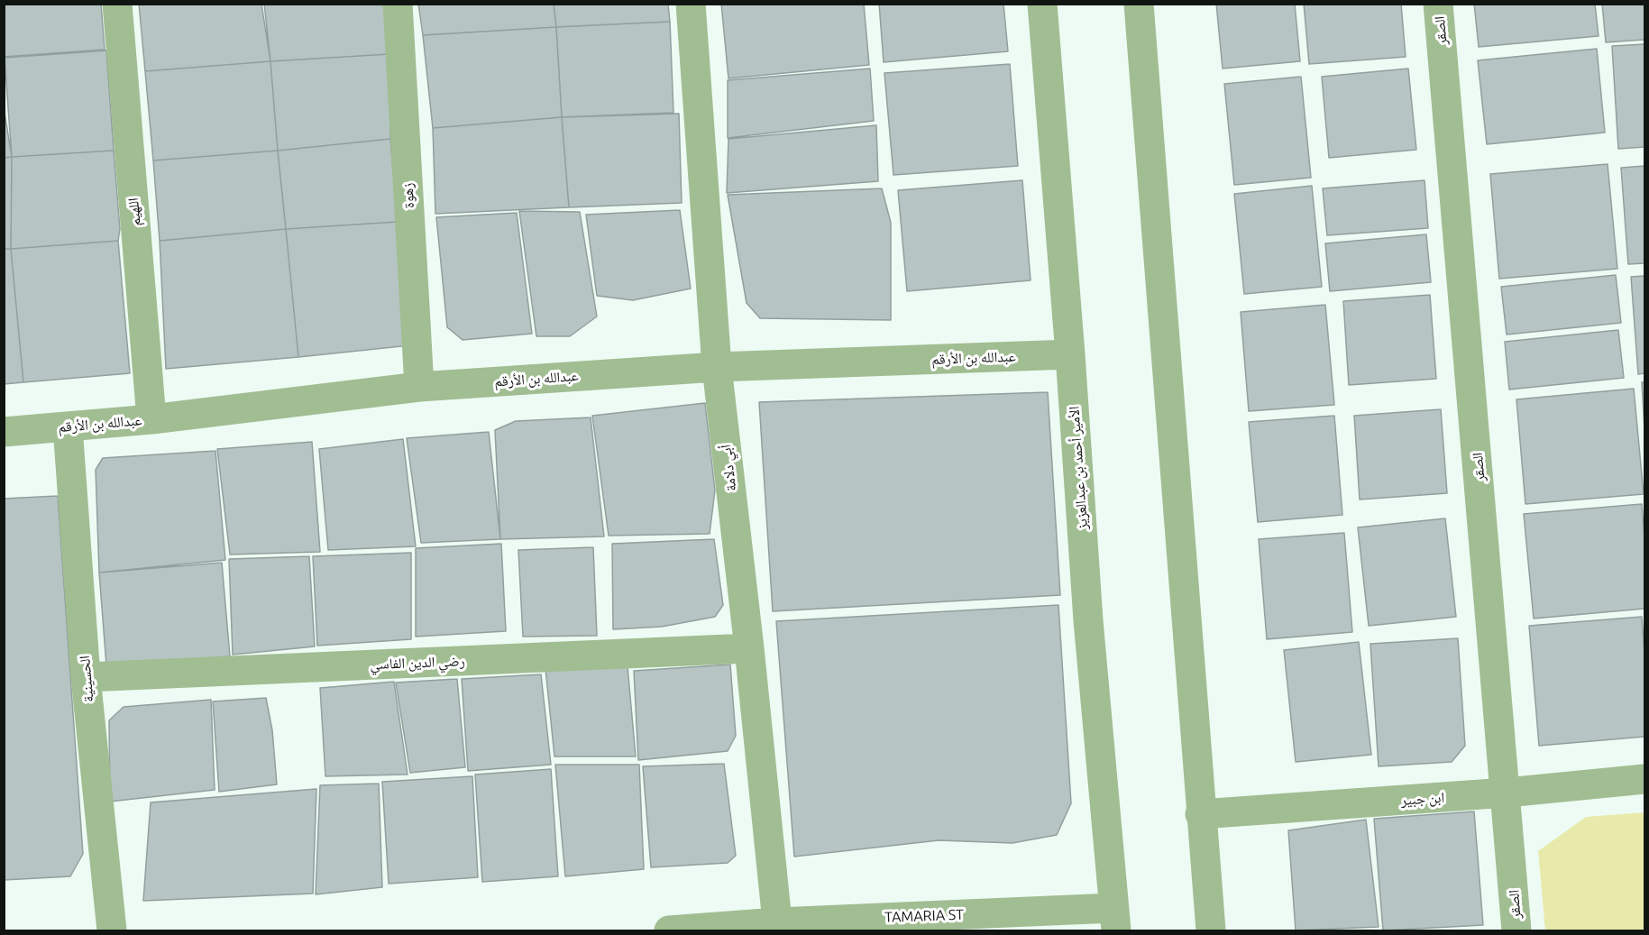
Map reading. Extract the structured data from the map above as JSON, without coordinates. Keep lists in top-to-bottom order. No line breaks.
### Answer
{"streets":{"street":["الصقر","زهوة","اللهيم","عبدالله بن الأرقم","أبي دلامة","الأمير أحمد بن عبدالعزيز","رضي الدين الفاسي","الحسينية","ابن جبير","TAMARIA ST"]},"crossings":[["الصقر","ابن جبير"],["زهوة","عبدالله بن الأرقم"],["اللهيم","عبدالله بن الأرقم"],["عبدالله بن الأرقم","أبي دلامة"],["عبدالله بن الأرقم","الأمير أحمد بن عبدالعزيز"],["عبدالله بن الأرقم","الحسينية"],["أبي دلامة","رضي الدين الفاسي"],["أبي دلامة","TAMARIA ST"],["الأمير أحمد بن عبدالعزيز","TAMARIA ST"],["رضي الدين الفاسي","الحسينية"]]}
